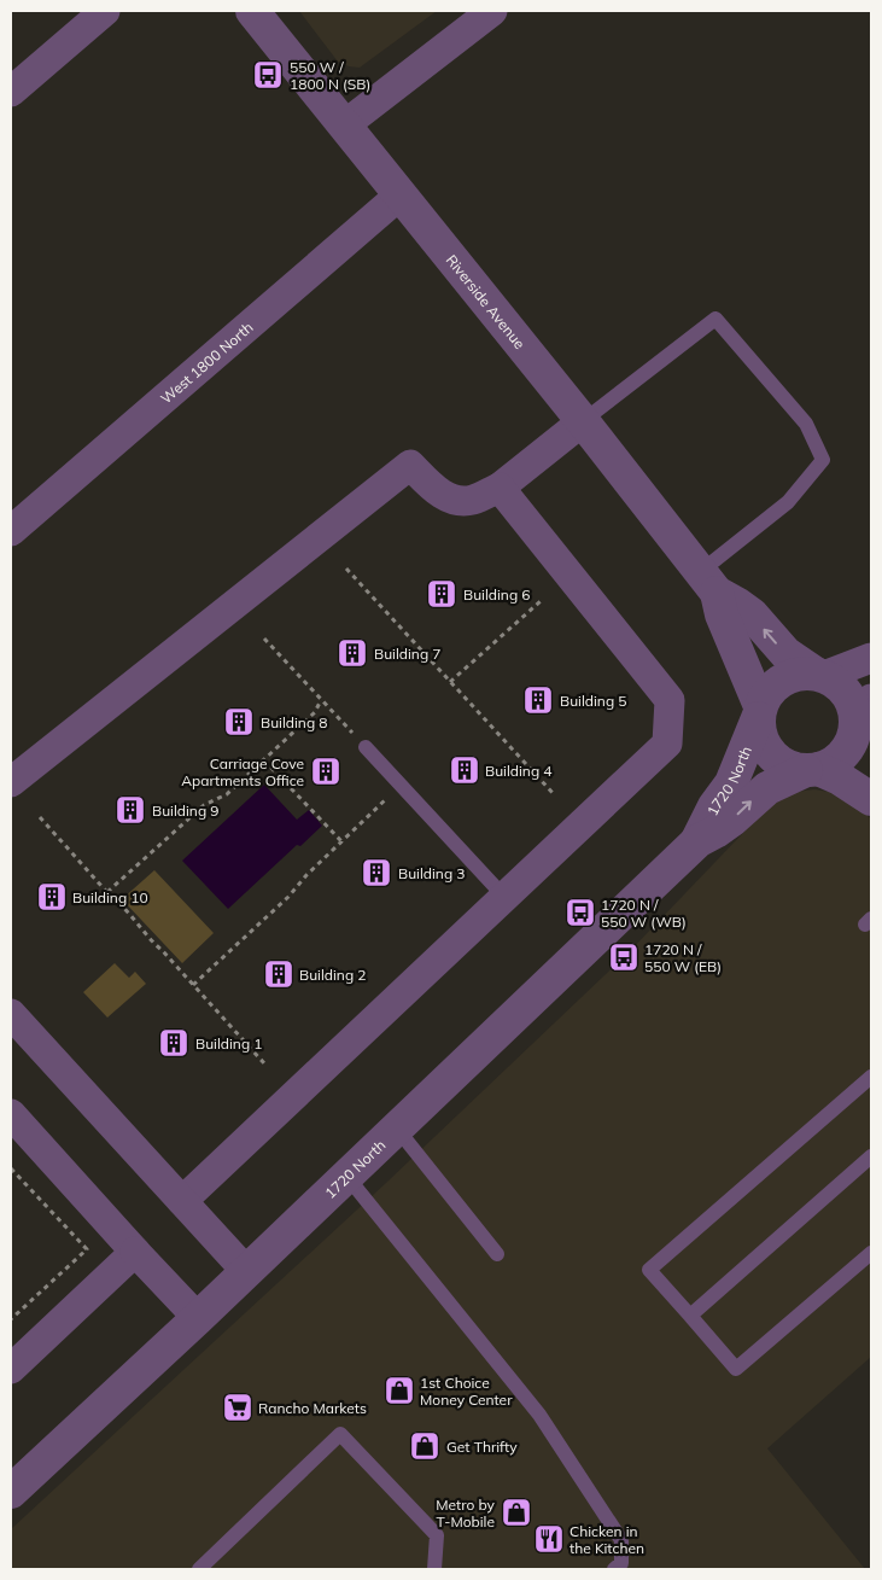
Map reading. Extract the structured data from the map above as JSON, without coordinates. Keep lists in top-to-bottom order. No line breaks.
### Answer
{"streets":{"street":["Riverside Avenue","West 1800 North","1720 North"]},"crossings":[["Riverside Avenue","West 1800 North"],["Riverside Avenue","1720 North"]],"places":{"bus stop":["550 W / 1800 N (SB)","1720 N / 550 W (WB)","1720 N / 550 W (EB)"],"building":["Building 6","Building 7","Building 5","Building 8","Building 4","Carriage Cove Apartments Office","Building 9","Building 3","Building 10","Building 2","Building 1"],"shop":["1st Choice Money Center","Get Thrifty","Metro by T-Mobile"],"supermarket":["Rancho Markets"],"restaurant":["Chicken in the Kitchen"]}}
